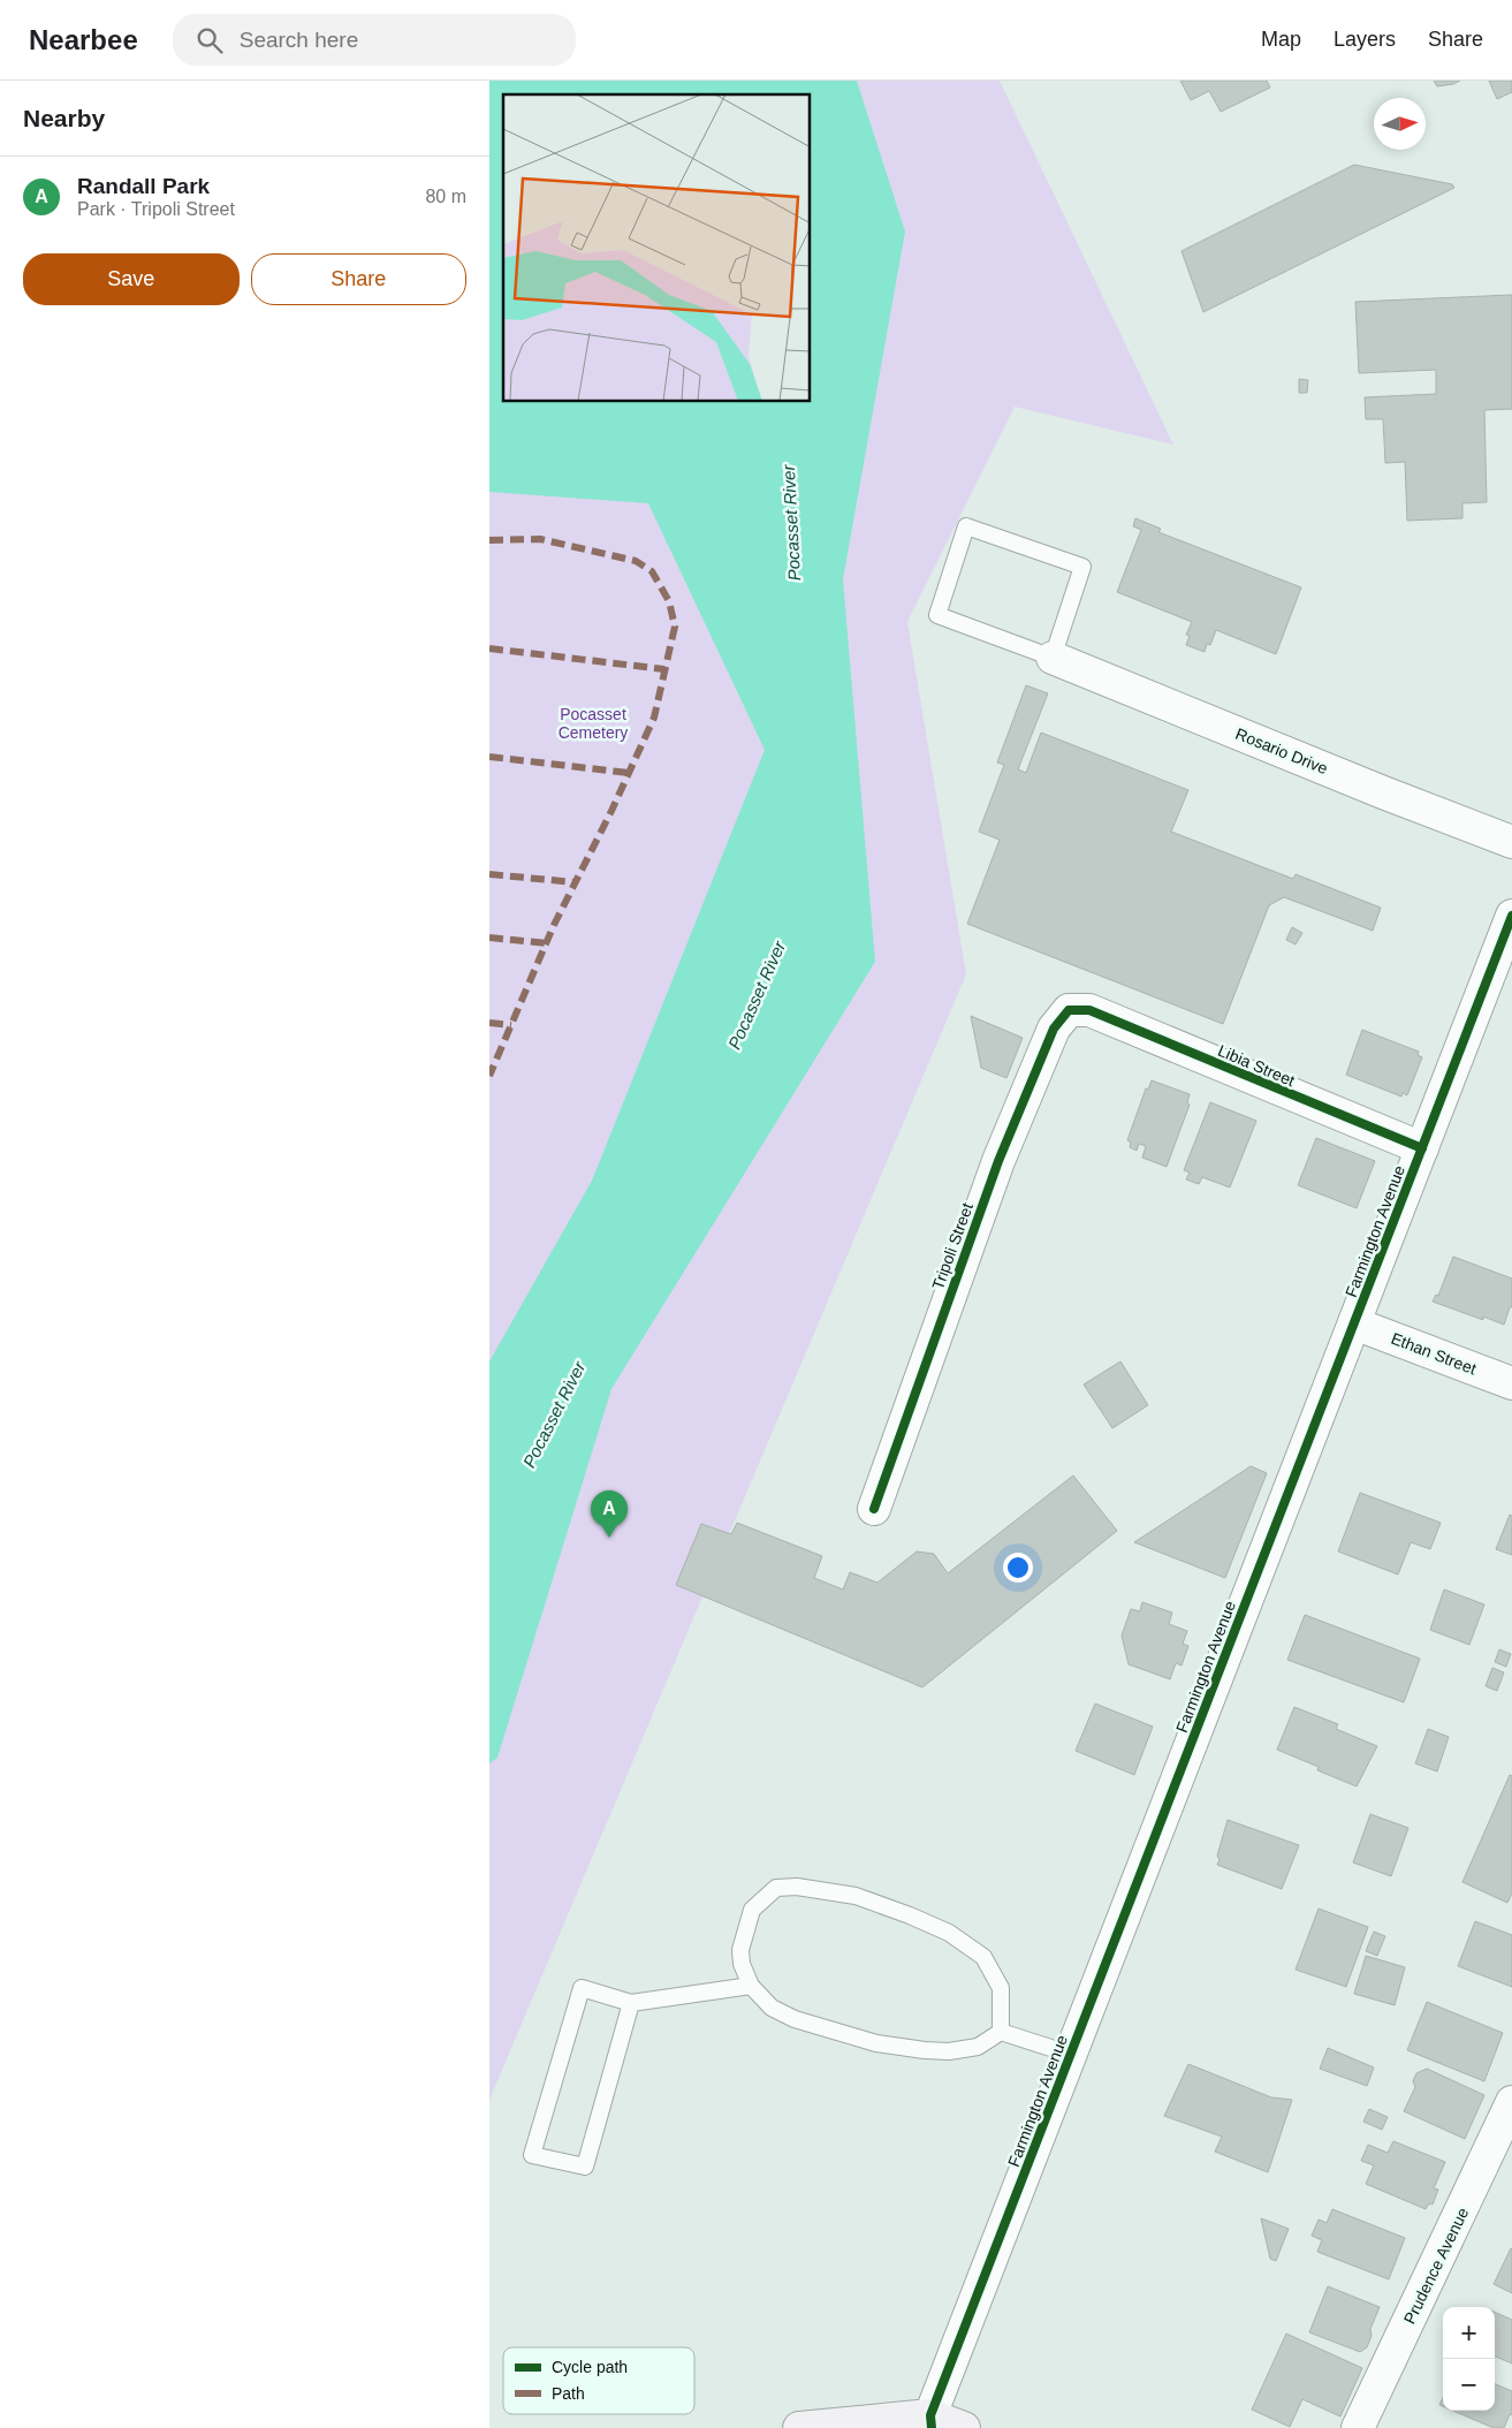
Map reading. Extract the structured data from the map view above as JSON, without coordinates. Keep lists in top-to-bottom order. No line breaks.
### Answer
{"streets":{"street":["Rosario Drive","Libia Street","Farmington Avenue","Tripoli Street","Ethan Street","Prudence Avenue"]},"crossings":[["Libia Street","Farmington Avenue"],["Libia Street","Tripoli Street"],["Farmington Avenue","Ethan Street"]],"water":["Pocasset River"],"parks":["Pocasset Cemetery"],"legend":["Cycle path","Path"],"north":"right","page":{"header":"Nearbee","search":"Search here","nav":["Map","Layers","Share"],"heading":"Nearby","list":[{"mark":"A","name":"Randall Park","note":"Park · Tripoli Street","value":"80 m"}],"buttons":["Save","Share"],"pins":"A","map_buttons":["+","−"]}}
